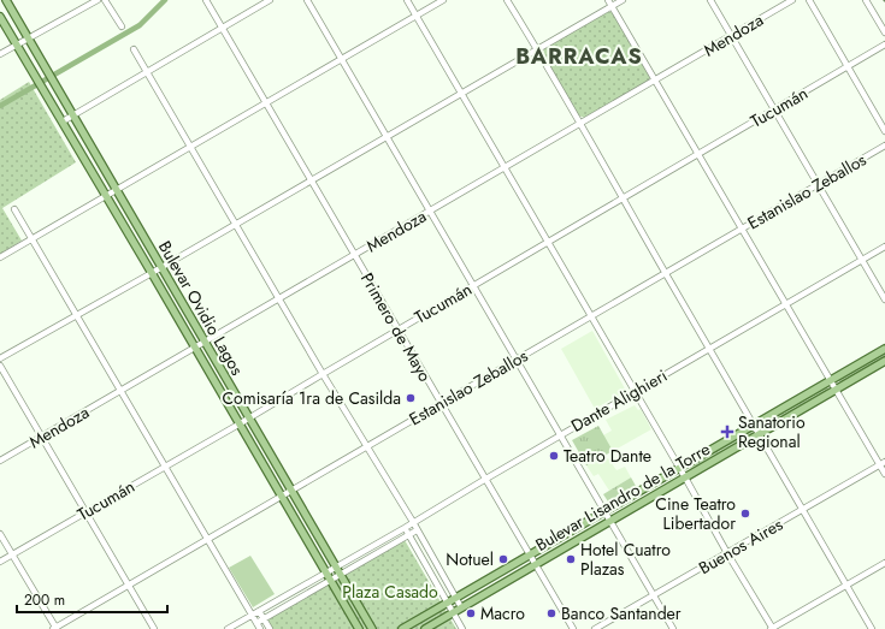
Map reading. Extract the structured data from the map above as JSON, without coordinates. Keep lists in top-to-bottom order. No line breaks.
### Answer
{"streets":{"main road":["Bulevar Ovidio Lagos","Bulevar Lisandro de la Torre"],"street":["Mendoza","Tucumán","Estanislao Zeballos","Primero de Mayo","Dante Alighieri","Buenos Aires"]},"crossings":[["Mendoza","Bulevar Ovidio Lagos"],["Mendoza","Primero de Mayo"],["Tucumán","Bulevar Ovidio Lagos"],["Tucumán","Primero de Mayo"],["Estanislao Zeballos","Bulevar Ovidio Lagos"],["Estanislao Zeballos","Primero de Mayo"],["Bulevar Ovidio Lagos","Dante Alighieri"],["Primero de Mayo","Dante Alighieri"],["Primero de Mayo","Bulevar Lisandro de la Torre"]],"districts":["BARRACAS"],"parks":["Plaza Casado"],"places":{"other":["Comisaría 1ra de Casilda","Teatro Dante","Cine Teatro Libertador","Notuel","Hotel Cuatro Plazas","Macro","Banco Santander"],"health":["Sanatorio Regional"]},"scale_bar":"200 m"}
